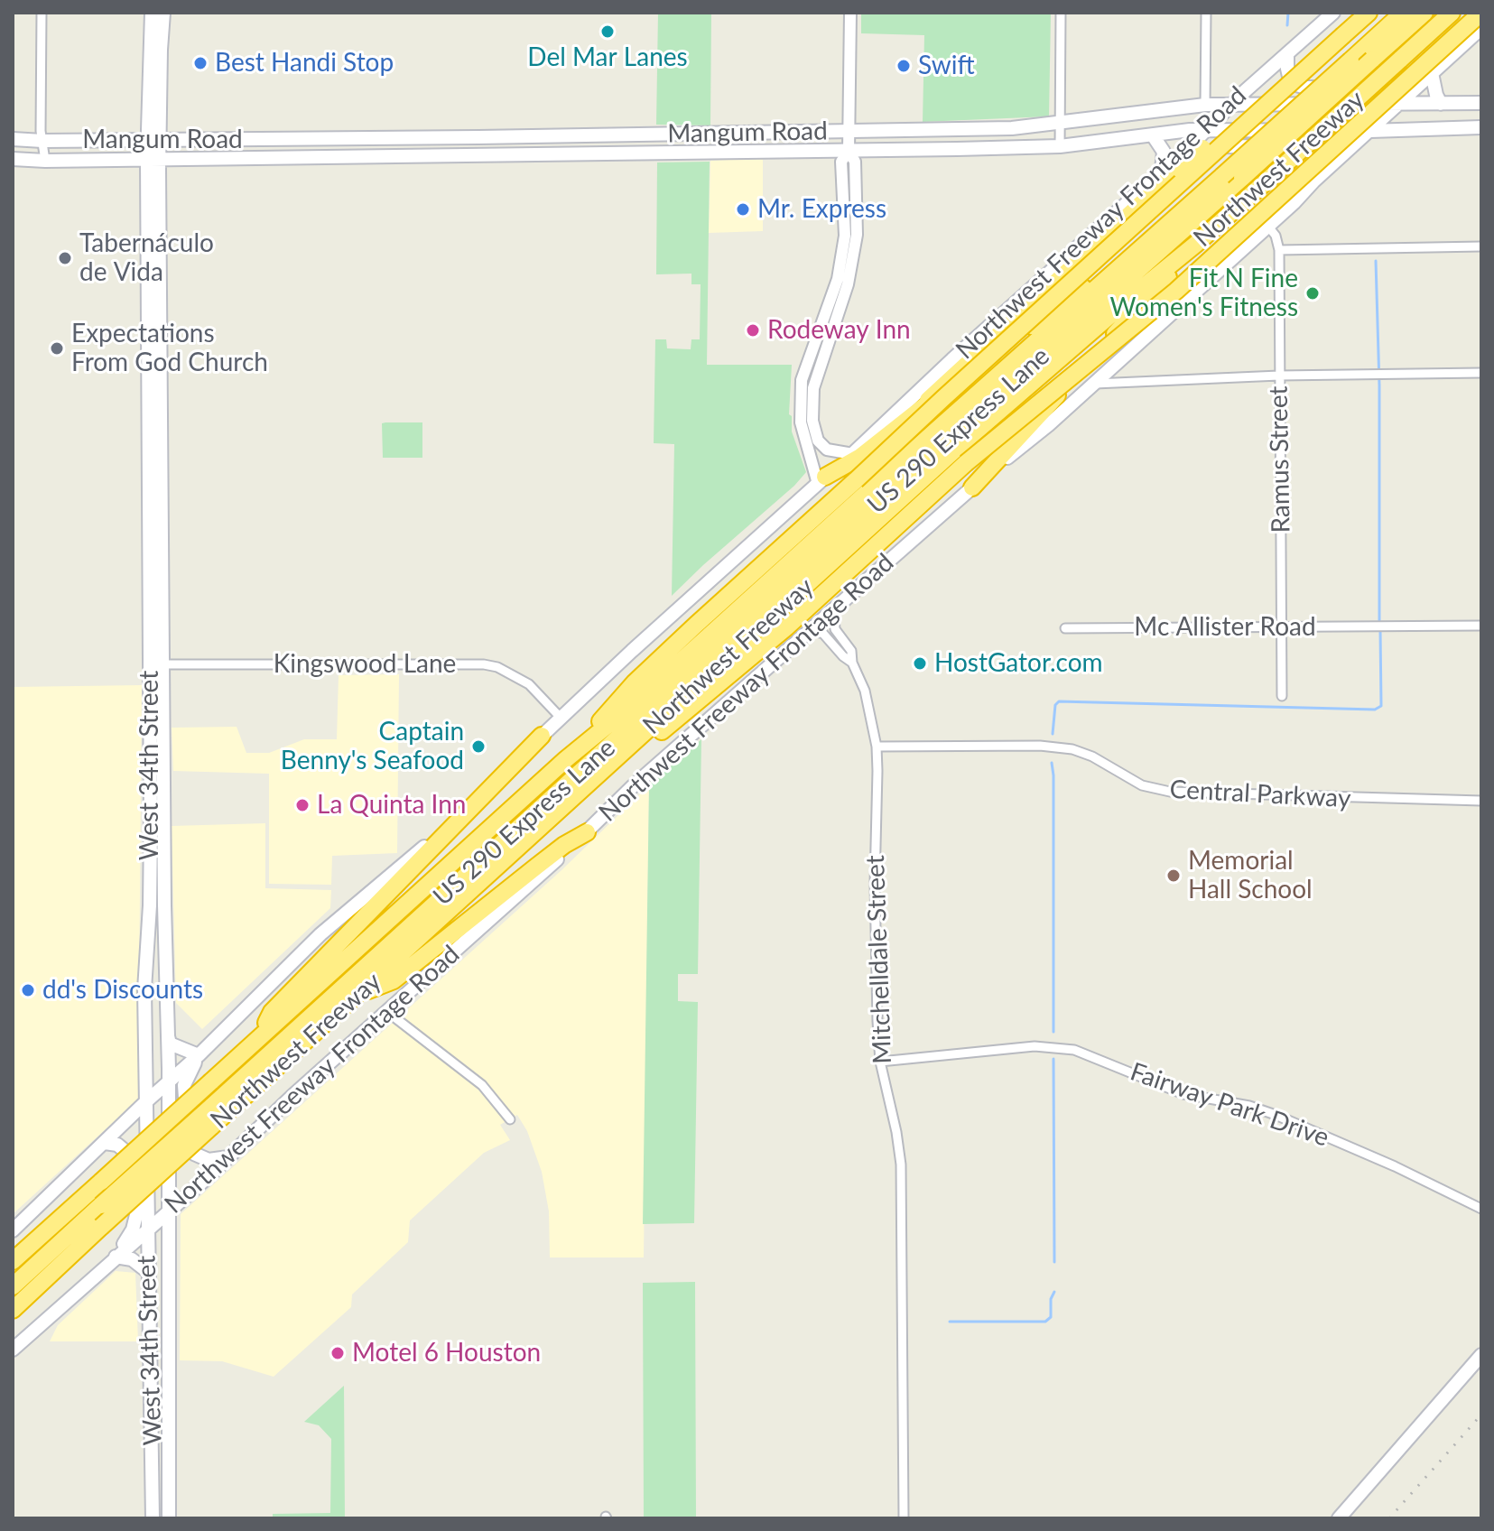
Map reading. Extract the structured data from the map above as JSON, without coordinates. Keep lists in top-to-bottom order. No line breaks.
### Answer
{"streets":{"highway":["Northwest Freeway","US 290 Express Lane"],"main road":["Mangum Road","Northwest Freeway Frontage Road","West 34th Street"],"street":["Ramus Street","Mc Allister Road","Kingswood Lane","Central Parkway","Mitchelldale Street","Fairway Park Drive"]},"crossings":[["Mangum Road","Northwest Freeway Frontage Road"],["Mangum Road","West 34th Street"],["Northwest Freeway Frontage Road","Ramus Street"],["Northwest Freeway Frontage Road","Kingswood Lane"],["Northwest Freeway Frontage Road","West 34th Street"],["Northwest Freeway Frontage Road","Mitchelldale Street"],["Ramus Street","Mc Allister Road"],["Kingswood Lane","West 34th Street"],["Central Parkway","Mitchelldale Street"],["Mitchelldale Street","Fairway Park Drive"]],"places":["Del Mar Lanes","Best Handi Stop","Swift","Mr. Express","Tabernáculo de Vida","Fit N Fine Women's Fitness","Rodeway Inn","Expectations From God Church","HostGator.com","Captain Benny's Seafood","La Quinta Inn","Memorial Hall School","dd's Discounts","Motel 6 Houston"]}
